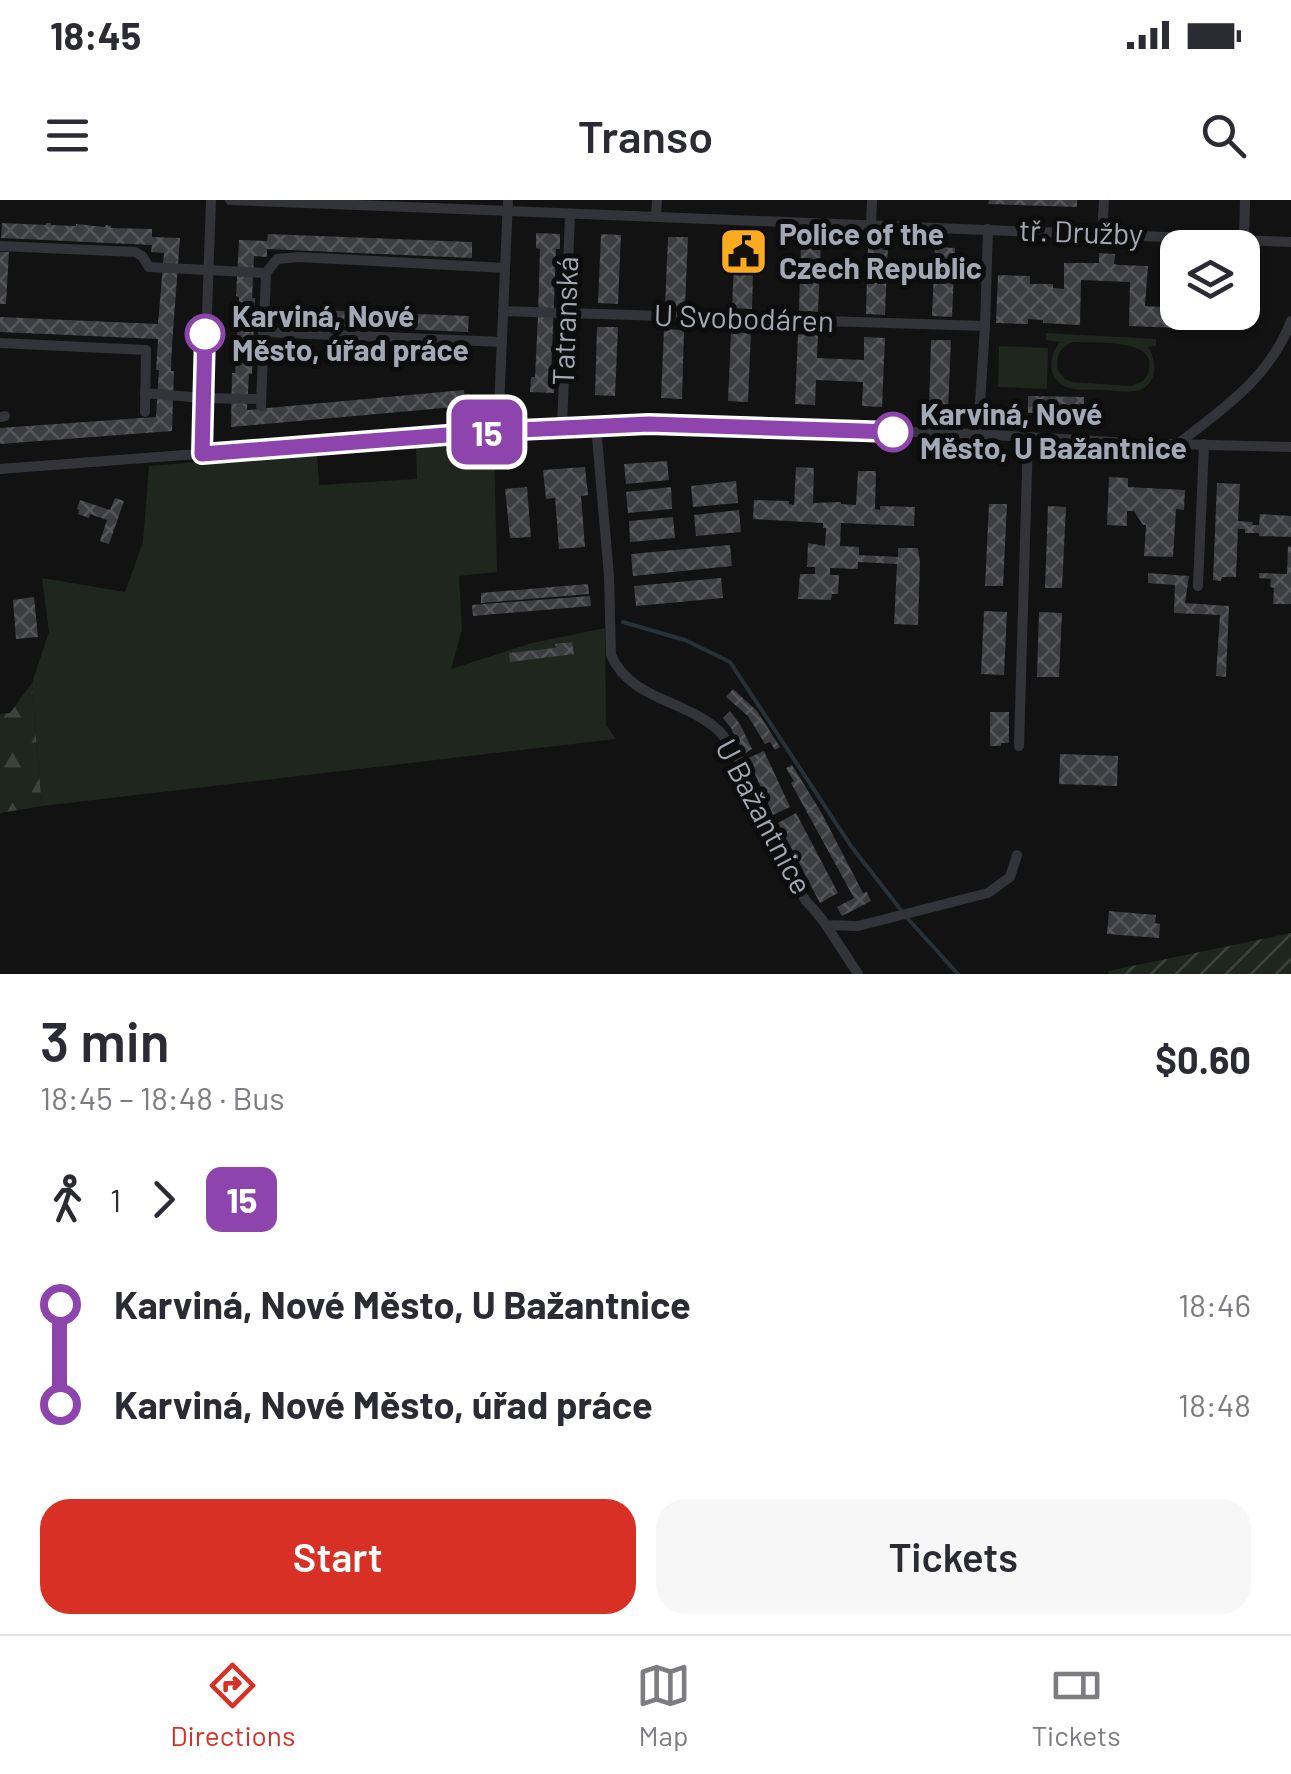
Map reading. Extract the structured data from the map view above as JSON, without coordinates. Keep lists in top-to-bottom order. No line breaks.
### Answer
{"streets":{"street":["tř. Družby","U Svobodáren","Tatranská","U Bažantnice"]},"crossings":[["tř. Družby","Tatranská"],["U Svobodáren","Tatranská"]],"places":{"public building":["Police of the Czech Republic"],"other":["Karviná, Nové Město, úřad práce","Karviná, Nové Město, U Bažantnice"]},"lines":["bus line 15"],"page":{"status":"18:45","header":"Transo","on_map":"15","heading":["3 min","18:45 – 18:48 · Bus","$0.60"],"legs":["1","15"],"list":[{"name":"Karviná, Nové Město, U Bažantnice","value":"18:46"},{"name":"Karviná, Nové Město, úřad práce","value":"18:48"}],"buttons":["Start","Tickets"],"tabs":["Directions","Map","Tickets"]}}
